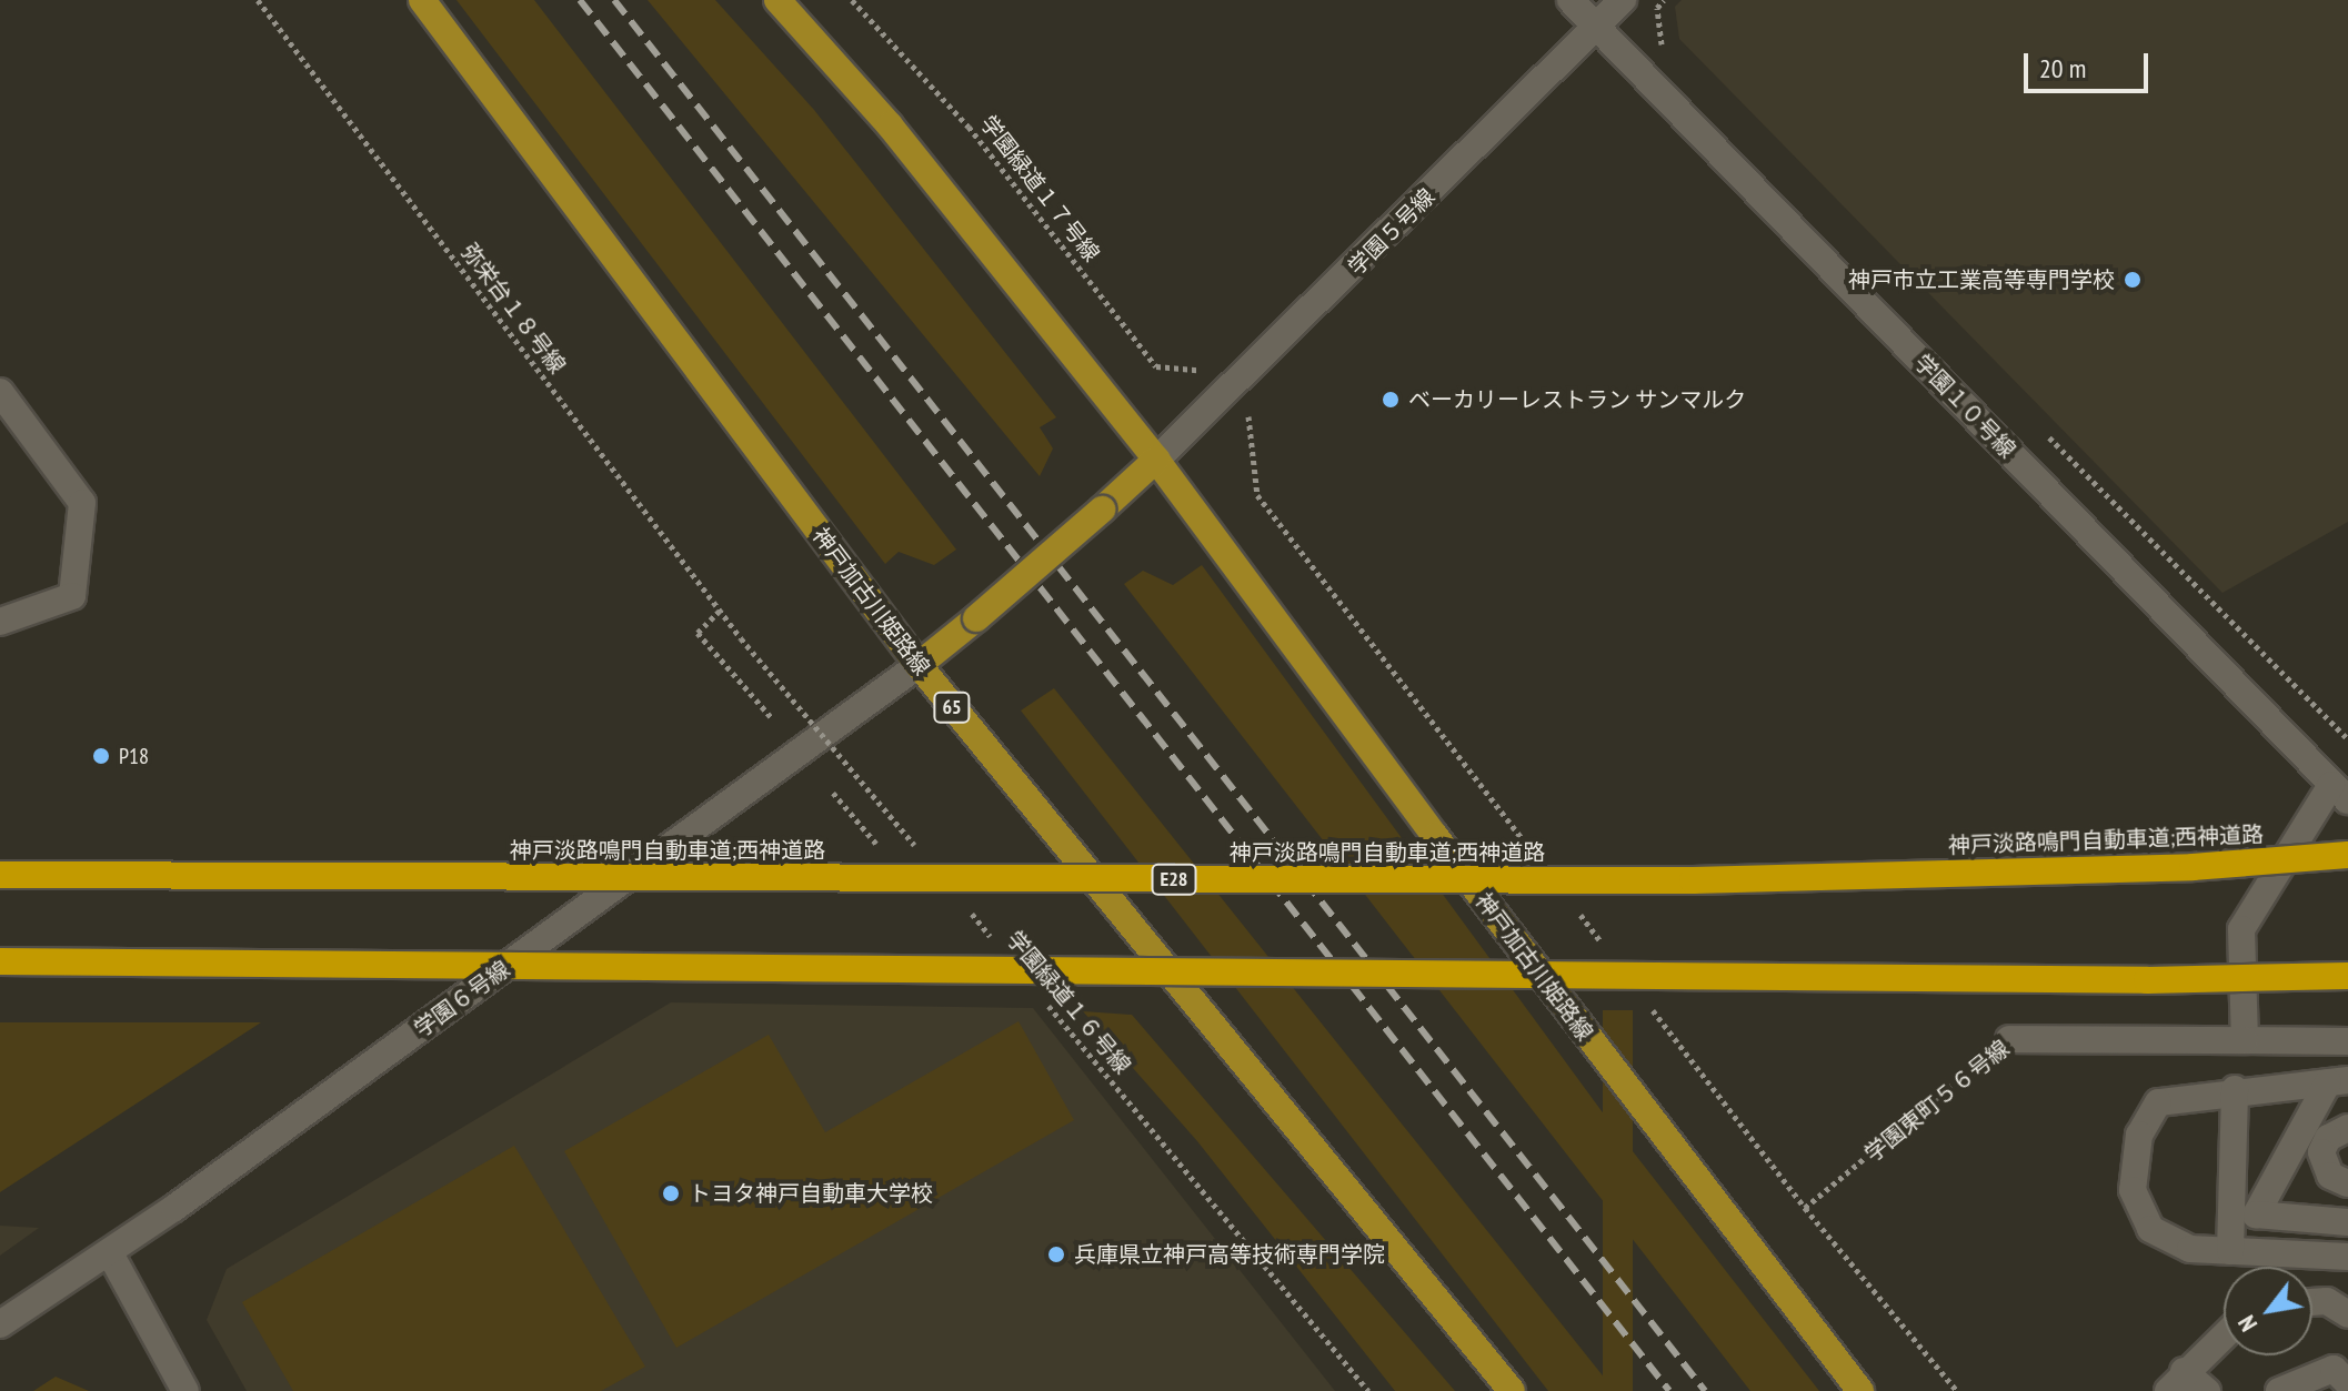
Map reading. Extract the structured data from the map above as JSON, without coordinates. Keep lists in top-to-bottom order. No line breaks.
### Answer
{"streets":{"highway":["神戸淡路鳴門自動車道;西神道路","E28"],"main road":["神戸加古川姫路線","65"],"street":["学園５号線","学園１０号線","学園６号線","学園東町５６号線"],"path":["学園緑道１７号線","弥栄台１８号線","学園緑道１６号線"]},"crossings":[["学園５号線","学園１０号線"],["学園５号線","神戸加古川姫路線"],["学園１０号線","学園東町５６号線"],["神戸加古川姫路線","学園６号線"]],"places":["神戸市立工業高等専門学校","ベーカリーレストラン サンマルク","P18","トヨタ神戸自動車大学校","兵庫県立神戸高等技術専門学院"],"scale_bar":"20 m","north":"bottom left"}
